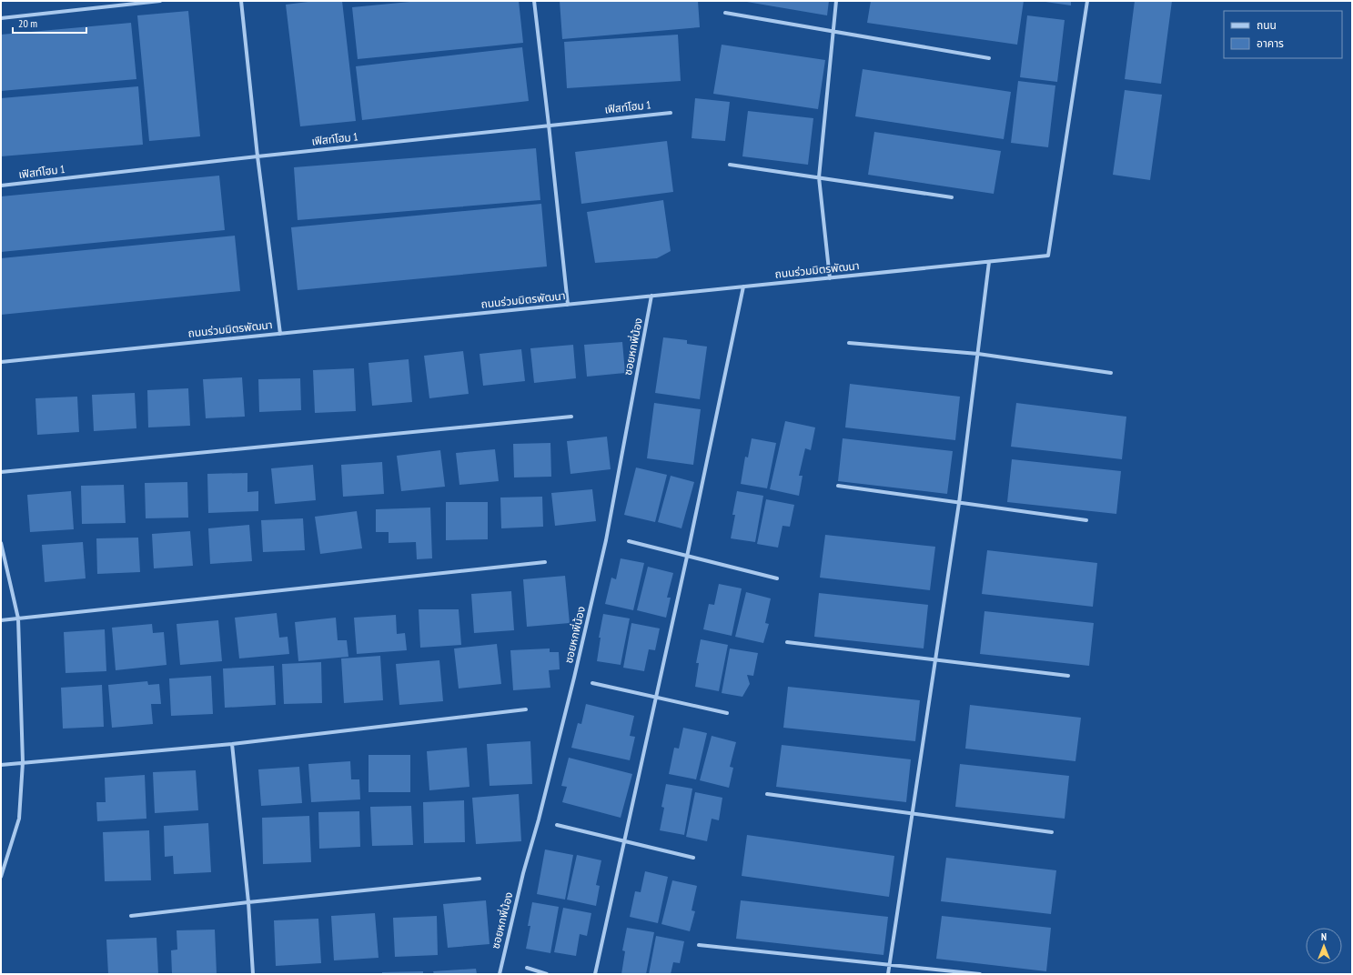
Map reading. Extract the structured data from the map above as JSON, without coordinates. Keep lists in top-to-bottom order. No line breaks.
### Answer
{"streets":{"street":["เฟิสท์โฮม 1","ถนนร่วมมิตรพัฒนา","ซอยหกพี่น้อง"]},"crossings":[["ถนนร่วมมิตรพัฒนา","ซอยหกพี่น้อง"]],"legend":["ถนน","อาคาร"],"scale_bar":"20 m","north":"top"}
